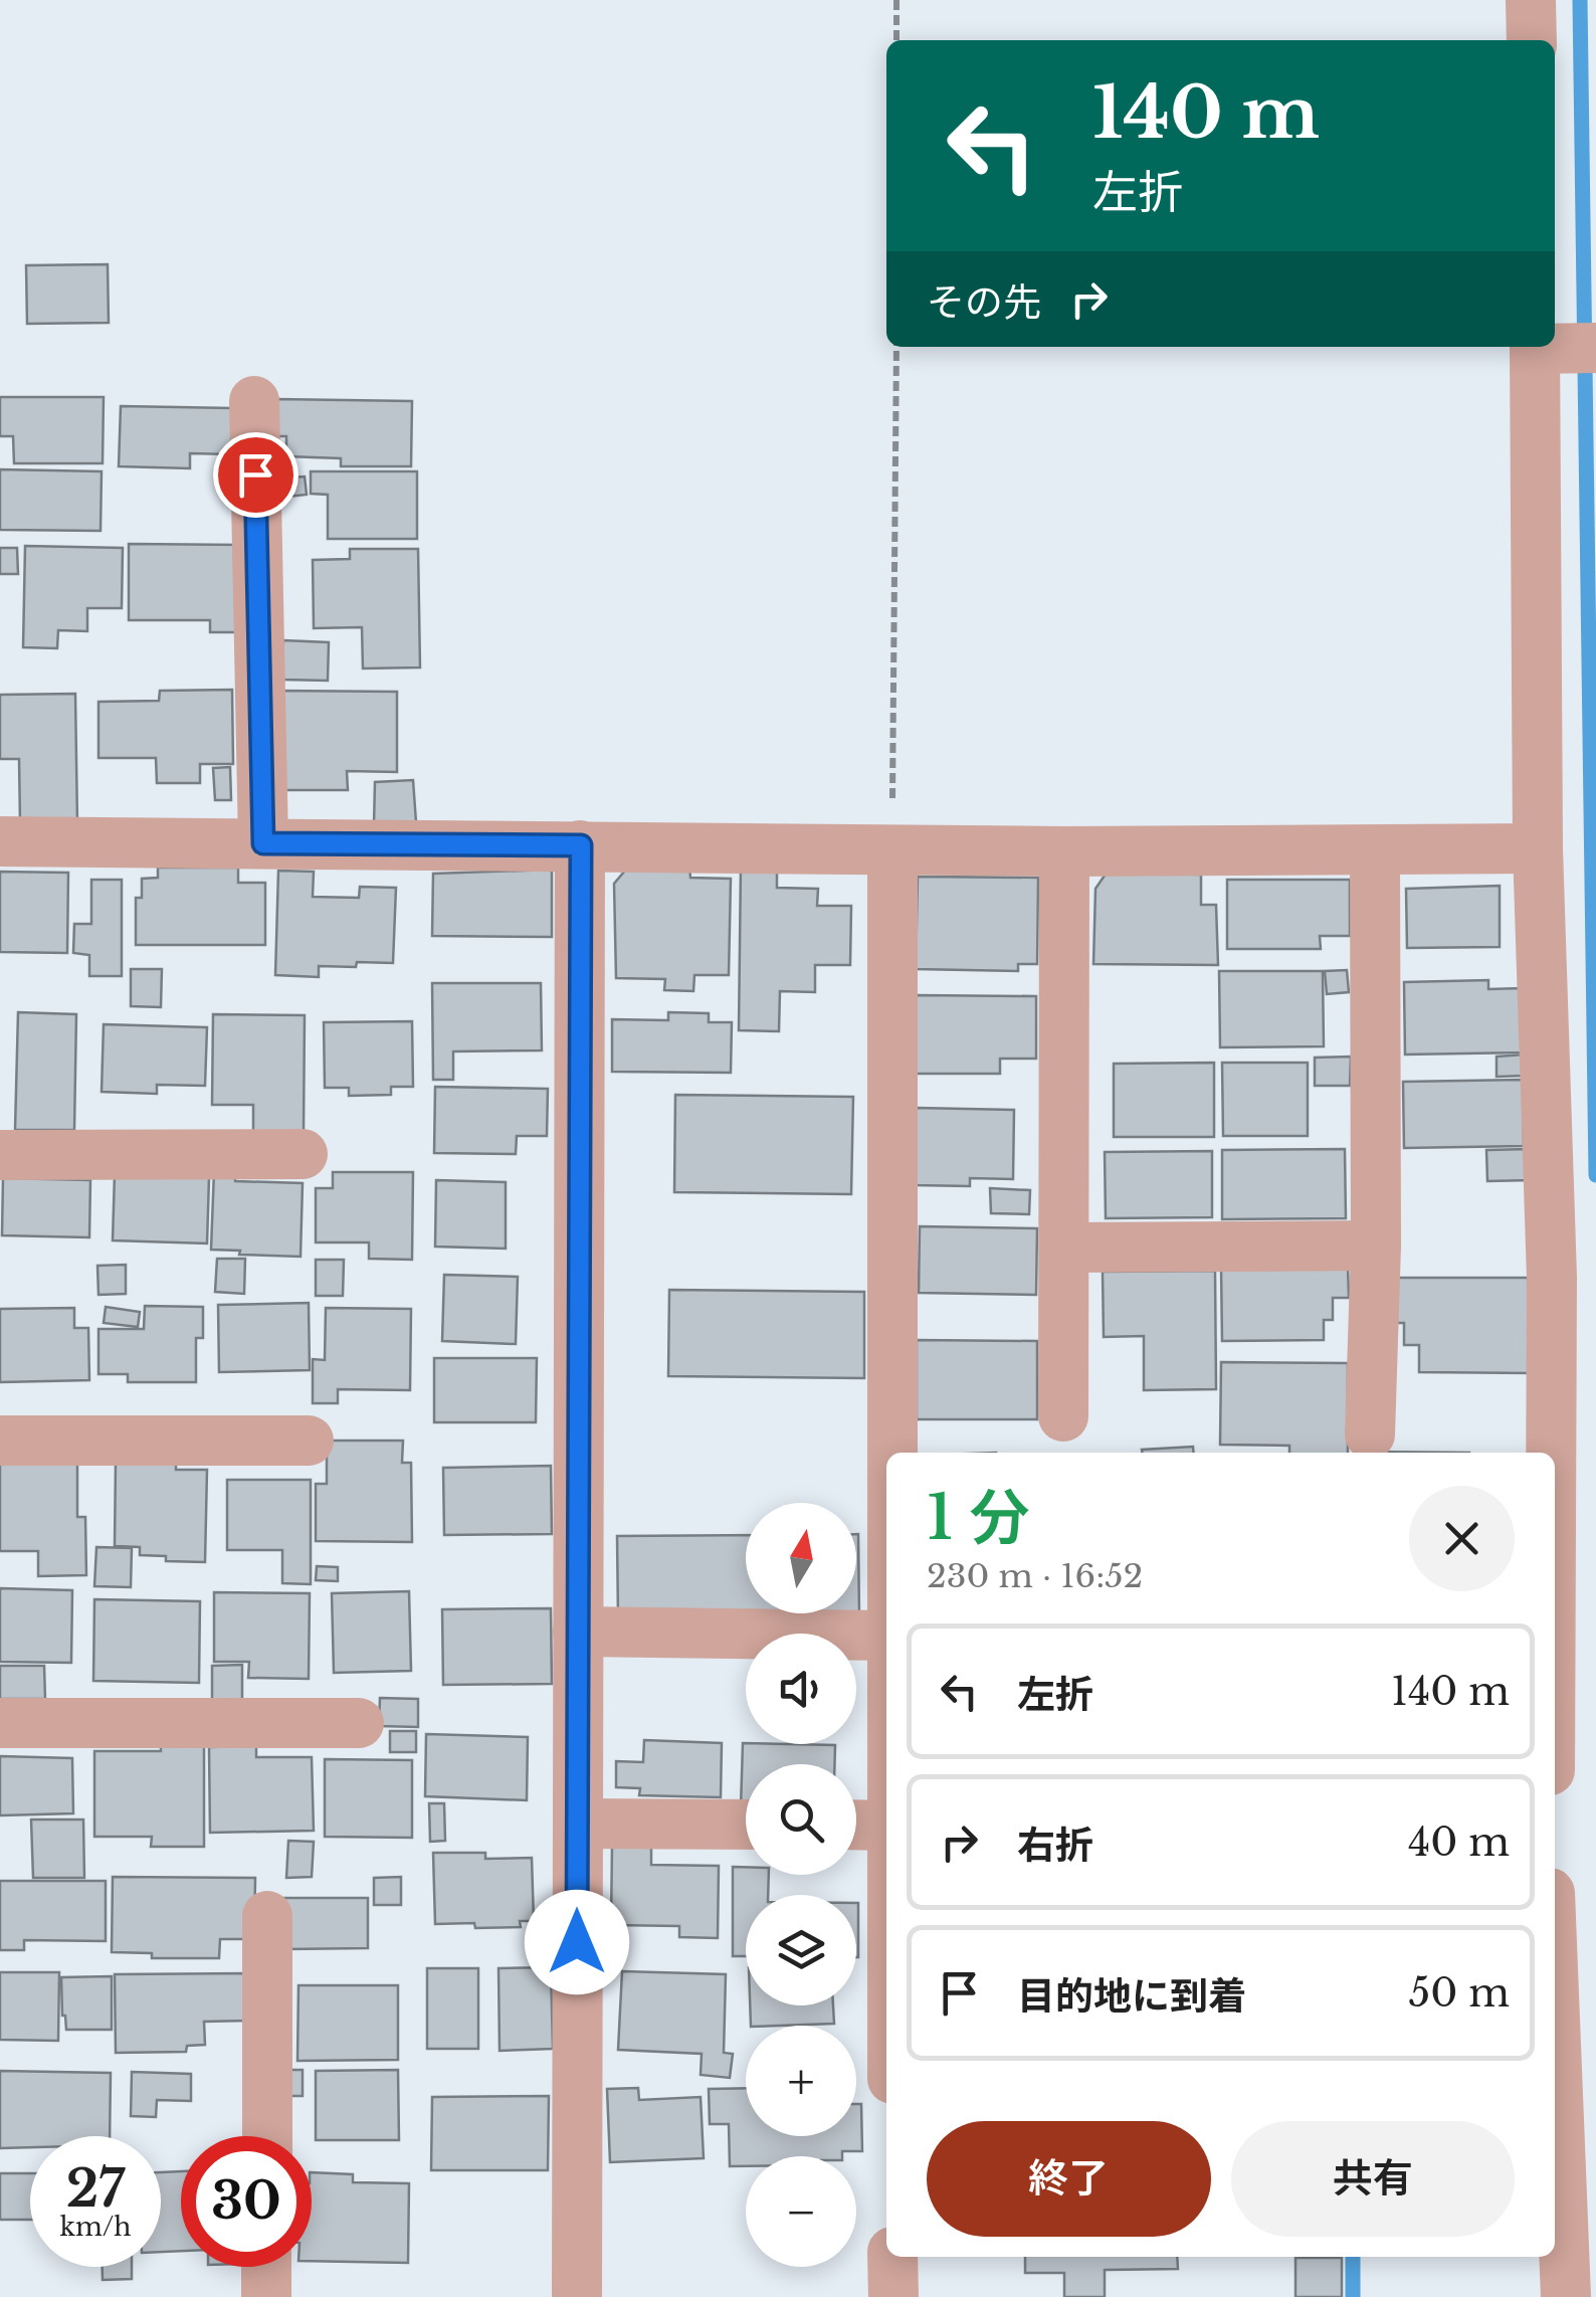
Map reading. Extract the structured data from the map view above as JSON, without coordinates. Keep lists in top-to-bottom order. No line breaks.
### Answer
{"north":"top","page":{"turn":["140 m","左折"],"then":"その先","heading":["1 分","230 m · 16:52"],"map_buttons":["+","−"],"list":[{"name":"左折","value":"140 m"},{"name":"右折","value":"40 m"},{"name":"目的地に到着","value":"50 m"}],"buttons":["終了","共有"],"speed":"27 km/h","limit":"30"}}
